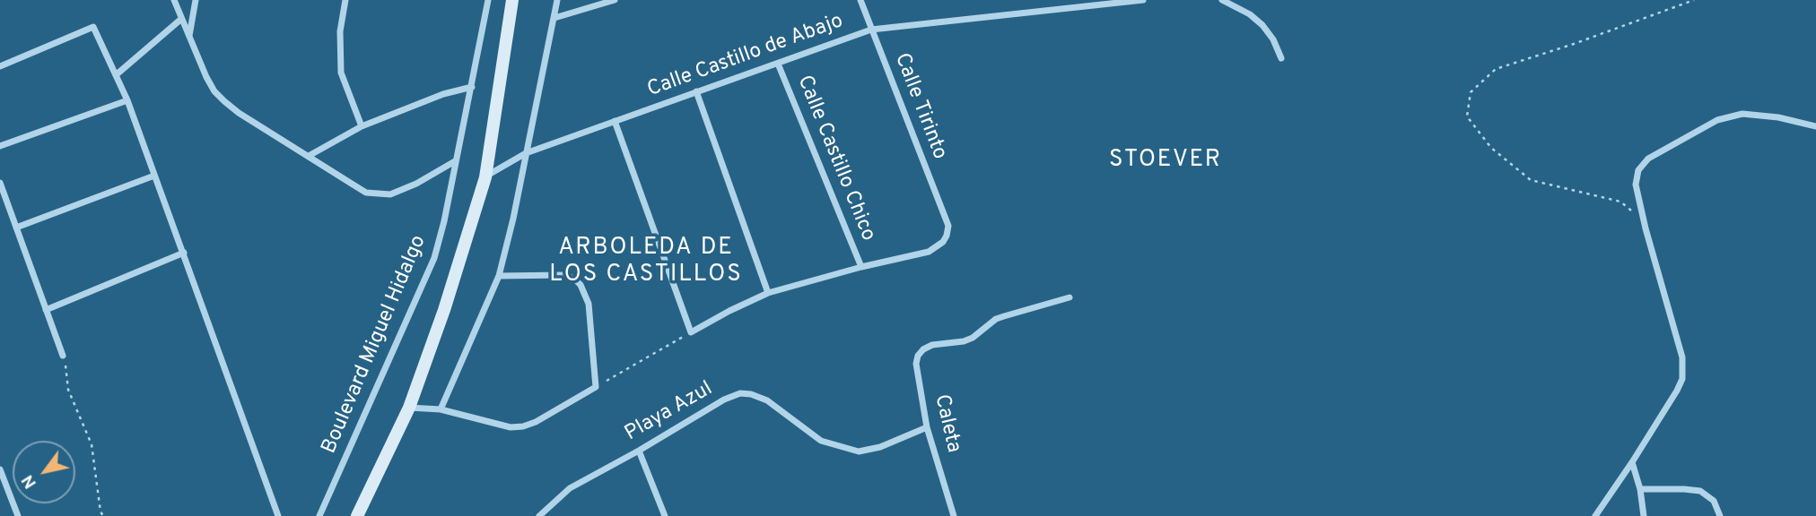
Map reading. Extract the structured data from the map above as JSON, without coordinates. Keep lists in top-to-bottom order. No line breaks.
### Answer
{"streets":{"street":["Calle Castillo de Abajo","Calle Tirinto","Calle Castillo Chico","Boulevard Miguel Hidalgo","Playa Azul","Caleta"]},"crossings":[["Calle Castillo de Abajo","Calle Tirinto"],["Calle Castillo de Abajo","Calle Castillo Chico"],["Calle Tirinto","Calle Castillo Chico"],["Playa Azul","Caleta"]],"districts":["STOEVER","ARBOLEDA DE LOS CASTILLOS"],"north":"bottom left"}
